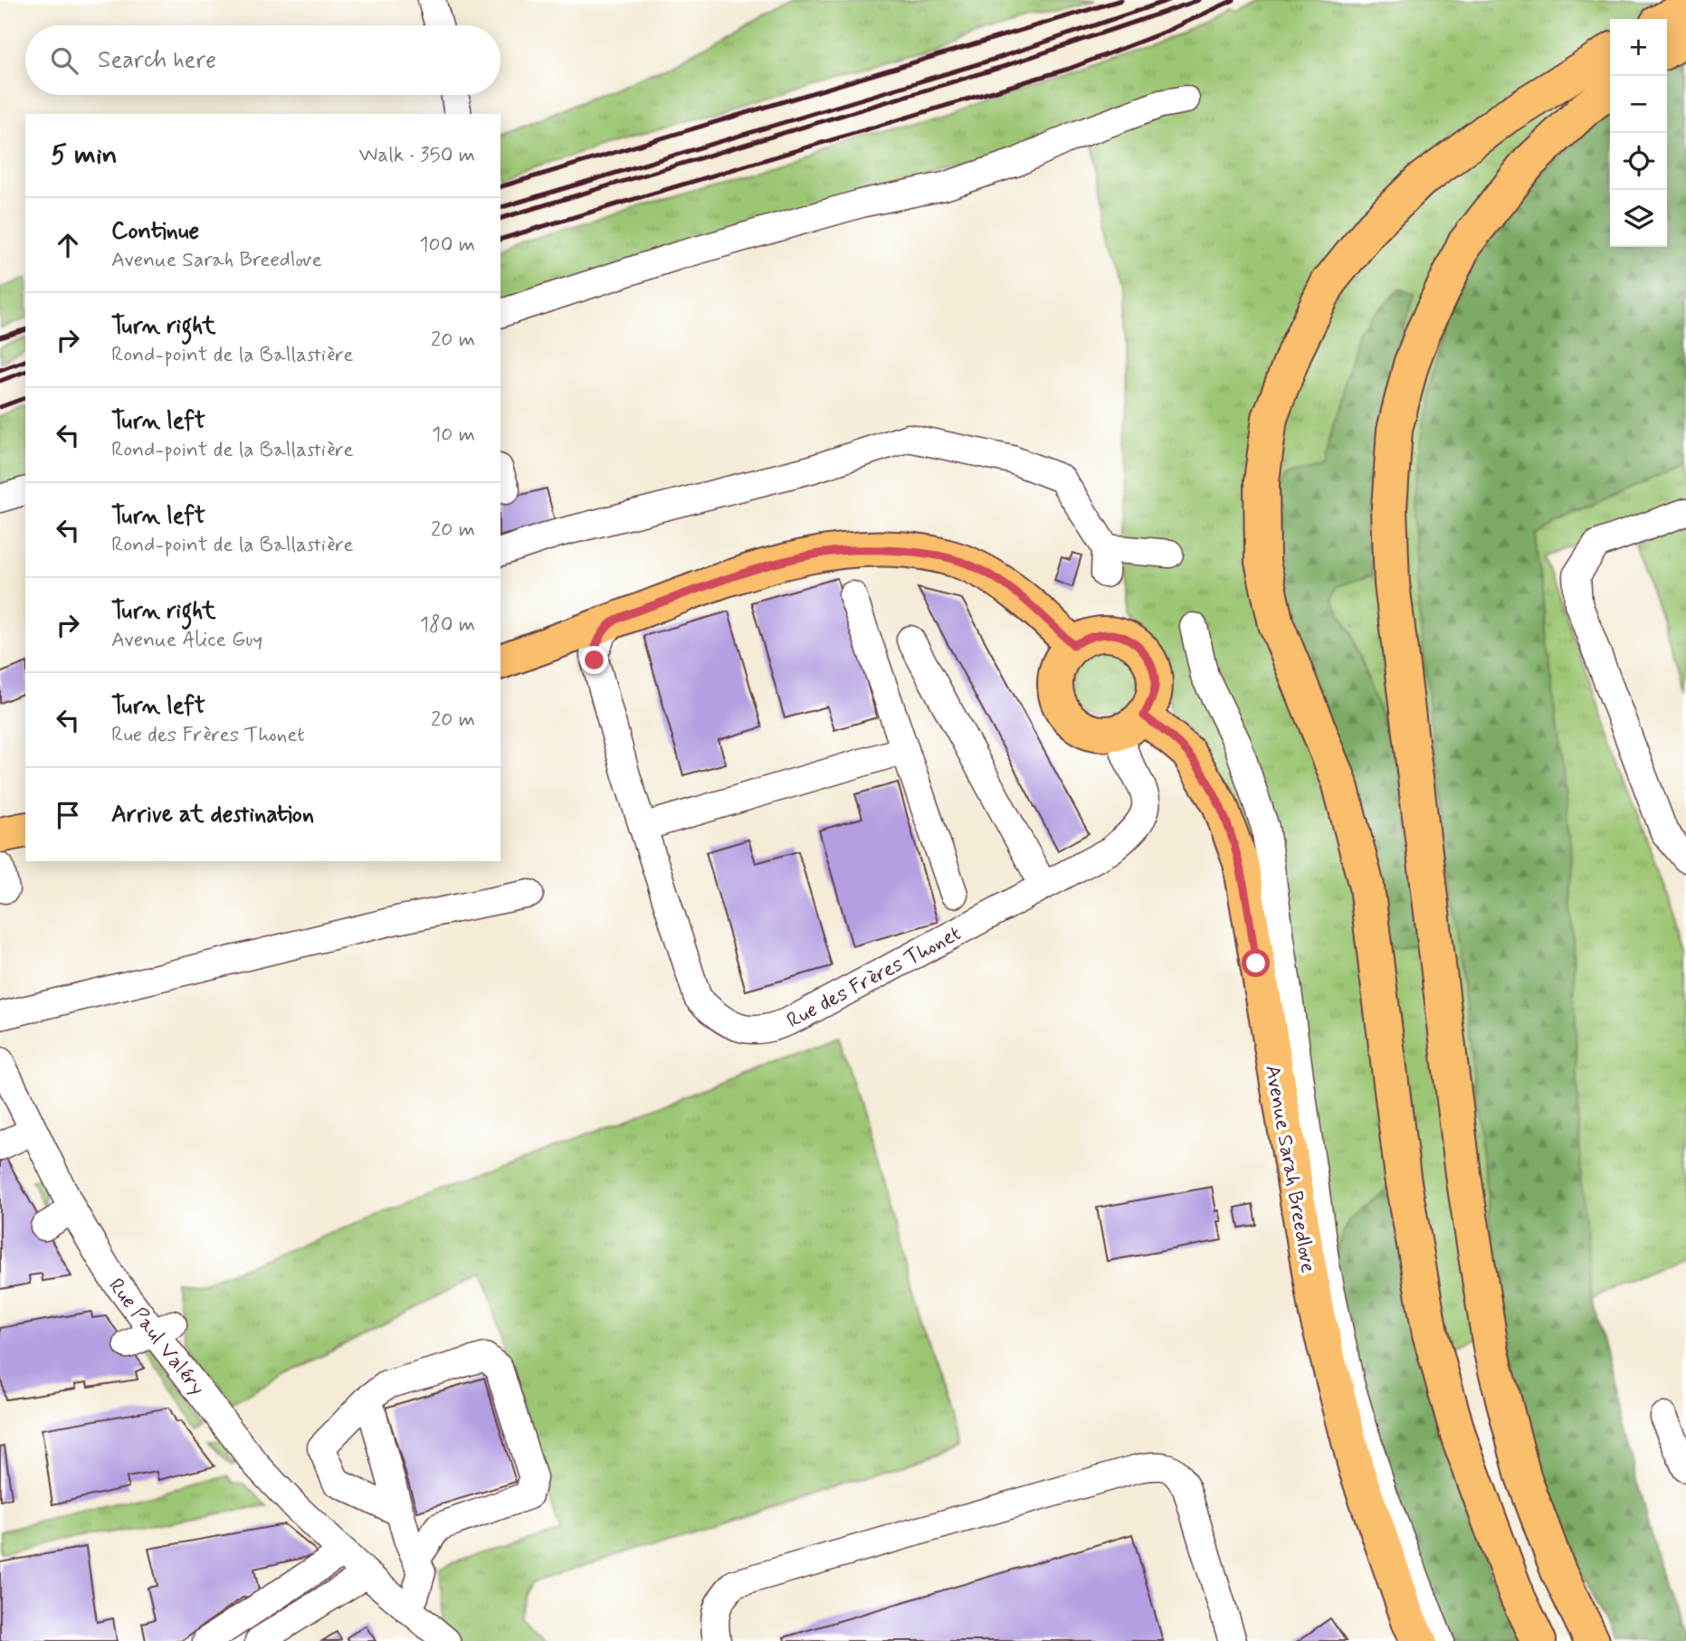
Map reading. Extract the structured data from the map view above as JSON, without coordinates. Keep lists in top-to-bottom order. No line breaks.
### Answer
{"streets":{"main road":["Avenue Sarah Breedlove"],"street":["Rue des Frères Thonet","Rue Paul Valéry"]},"crossings":[["Rue des Frères Thonet","Avenue Sarah Breedlove"]],"page":{"map_buttons":["+","−"],"search":"Search here","heading":["5 min","Walk · 350 m"],"list":[["Continue","Avenue Sarah Breedlove","100 m"],["Turn right","Rond-point de la Ballastière","20 m"],["Turn left","Rond-point de la Ballastière","10 m"],["Turn left","Rond-point de la Ballastière","20 m"],["Turn right","Avenue Alice Guy","180 m"],["Turn left","Rue des Frères Thonet","20 m"],"Arrive at destination"]}}
